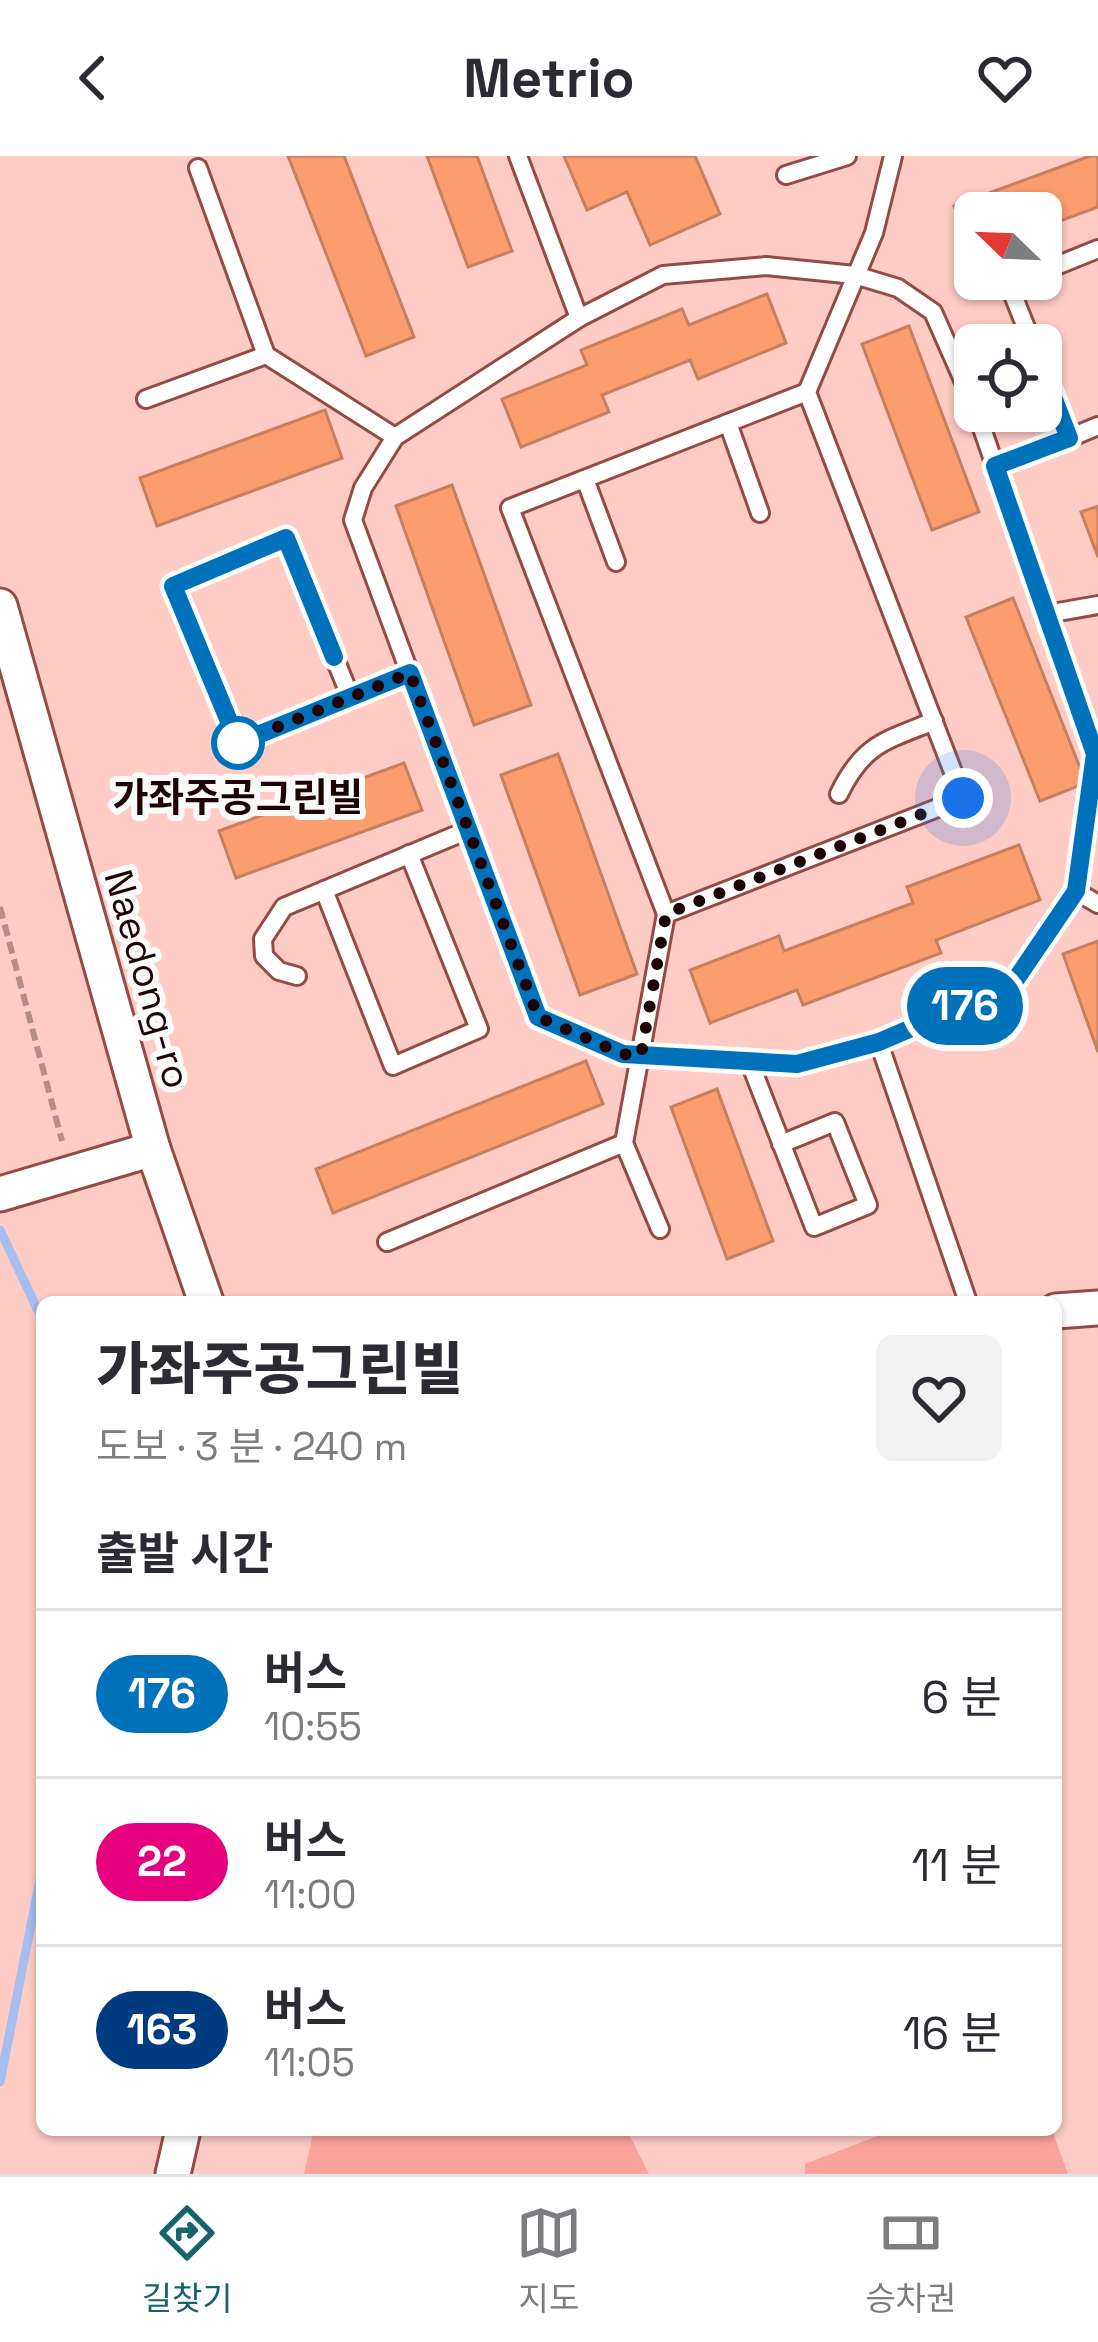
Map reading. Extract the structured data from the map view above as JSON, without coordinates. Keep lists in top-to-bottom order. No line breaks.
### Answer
{"streets":{"street":["Naedong-ro"]},"places":["가좌주공그린빌"],"lines":["bus line 176"],"north":"top left","page":{"header":"Metrio","on_map":"176","heading":[["가좌주공그린빌","도보 · 3 분 · 240 m"],"출발 시간"],"list":[{"mark":"176","name":"버스","note":"10:55","value":"6 분"},{"mark":"22","name":"버스","note":"11:00","value":"11 분"},{"mark":"163","name":"버스","note":"11:05","value":"16 분"}],"tabs":["길찾기","지도","승차권"]}}
